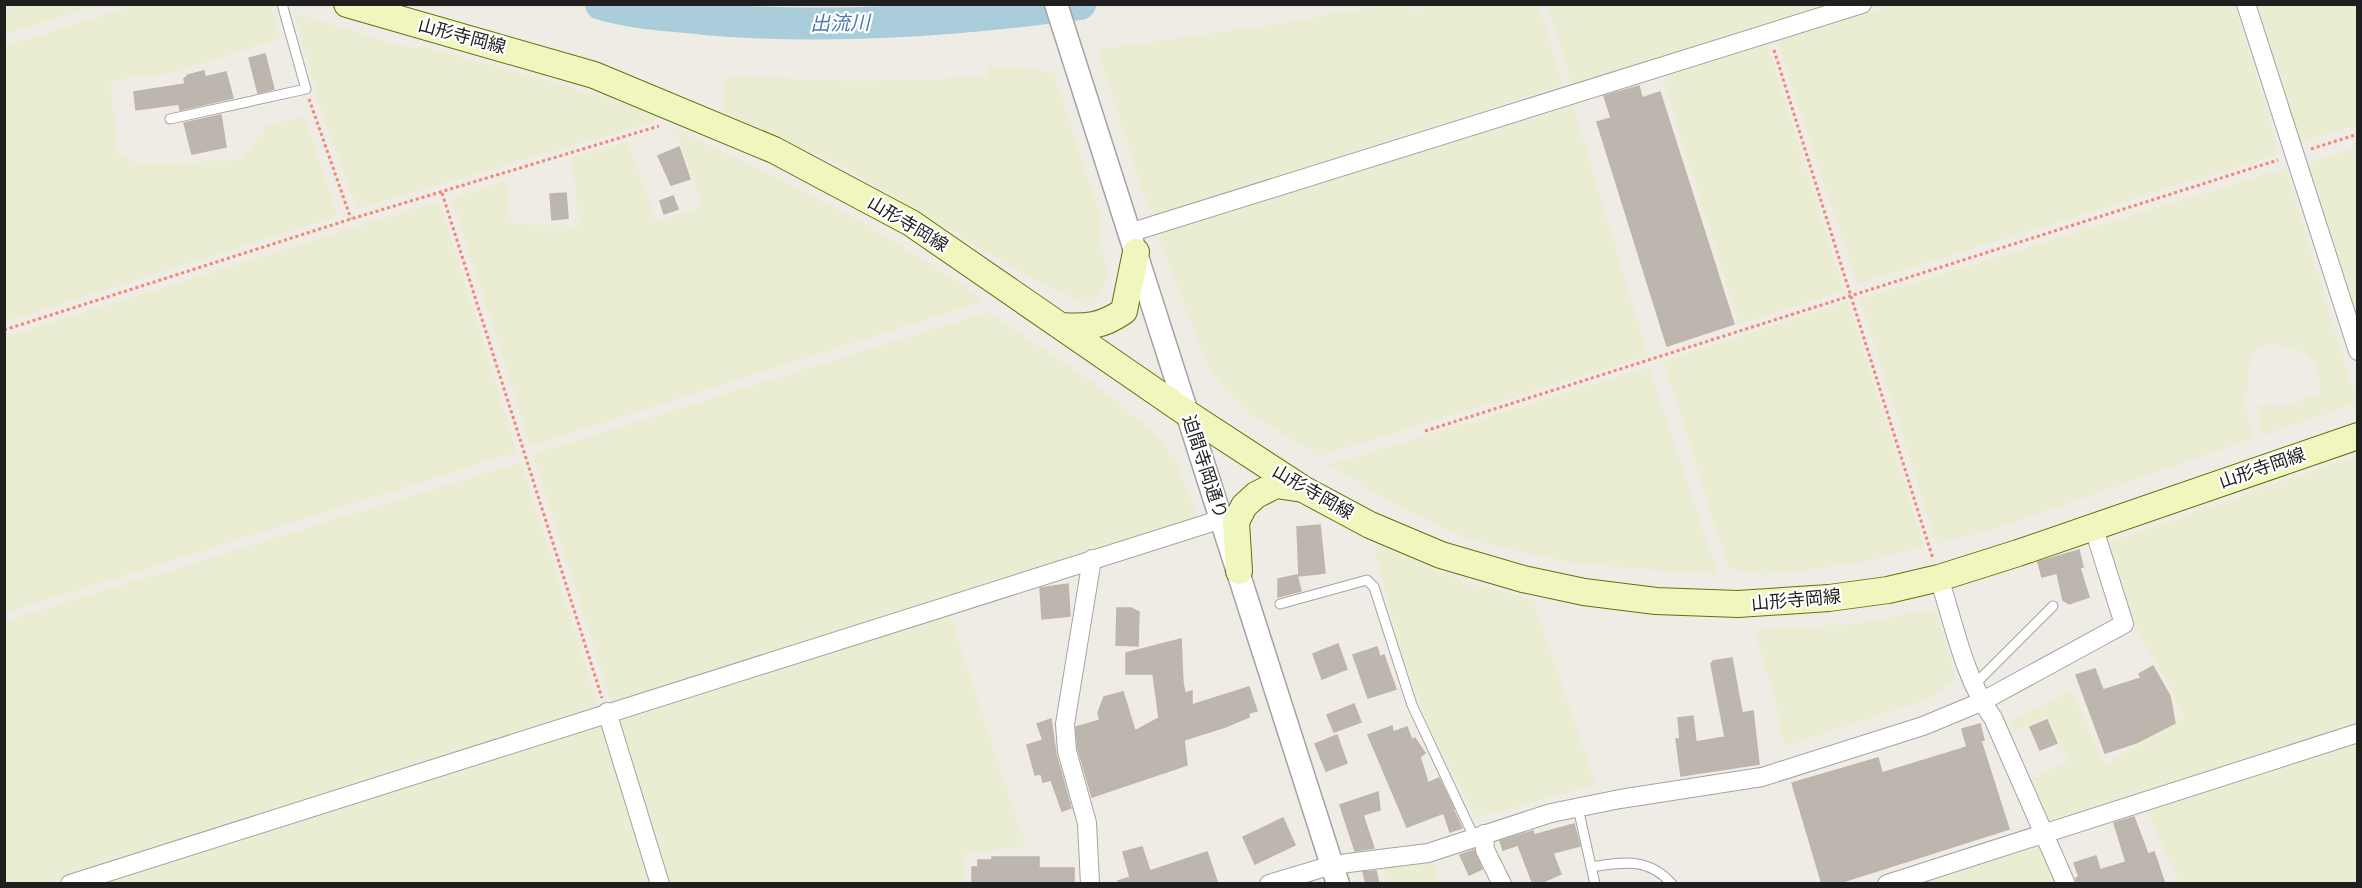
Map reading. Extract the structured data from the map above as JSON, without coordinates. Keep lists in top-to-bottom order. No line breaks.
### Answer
{"streets":{"main road":["山形寺岡線"],"street":["迫間寺岡通り"]},"crossings":[["山形寺岡線","迫間寺岡通り"]],"water":["出流川"]}
